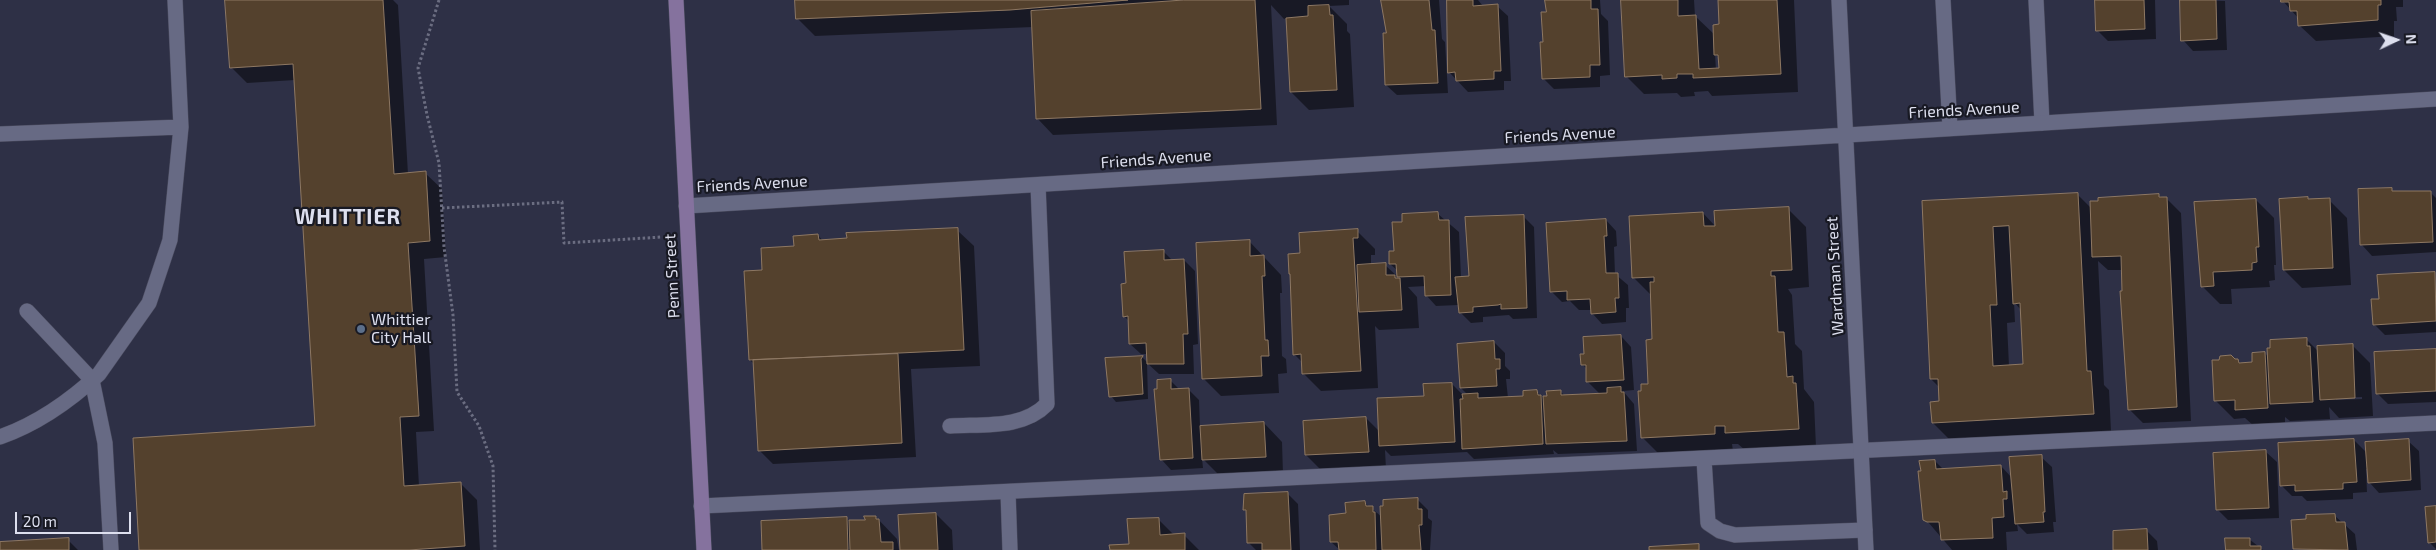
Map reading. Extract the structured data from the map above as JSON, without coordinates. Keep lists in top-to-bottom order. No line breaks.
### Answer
{"streets":{"street":["Friends Avenue","Penn Street","Wardman Street"]},"crossings":[["Friends Avenue","Penn Street"],["Friends Avenue","Wardman Street"]],"districts":["WHITTIER"],"places":["Whittier City Hall"],"scale_bar":"20 m","north":"right"}
